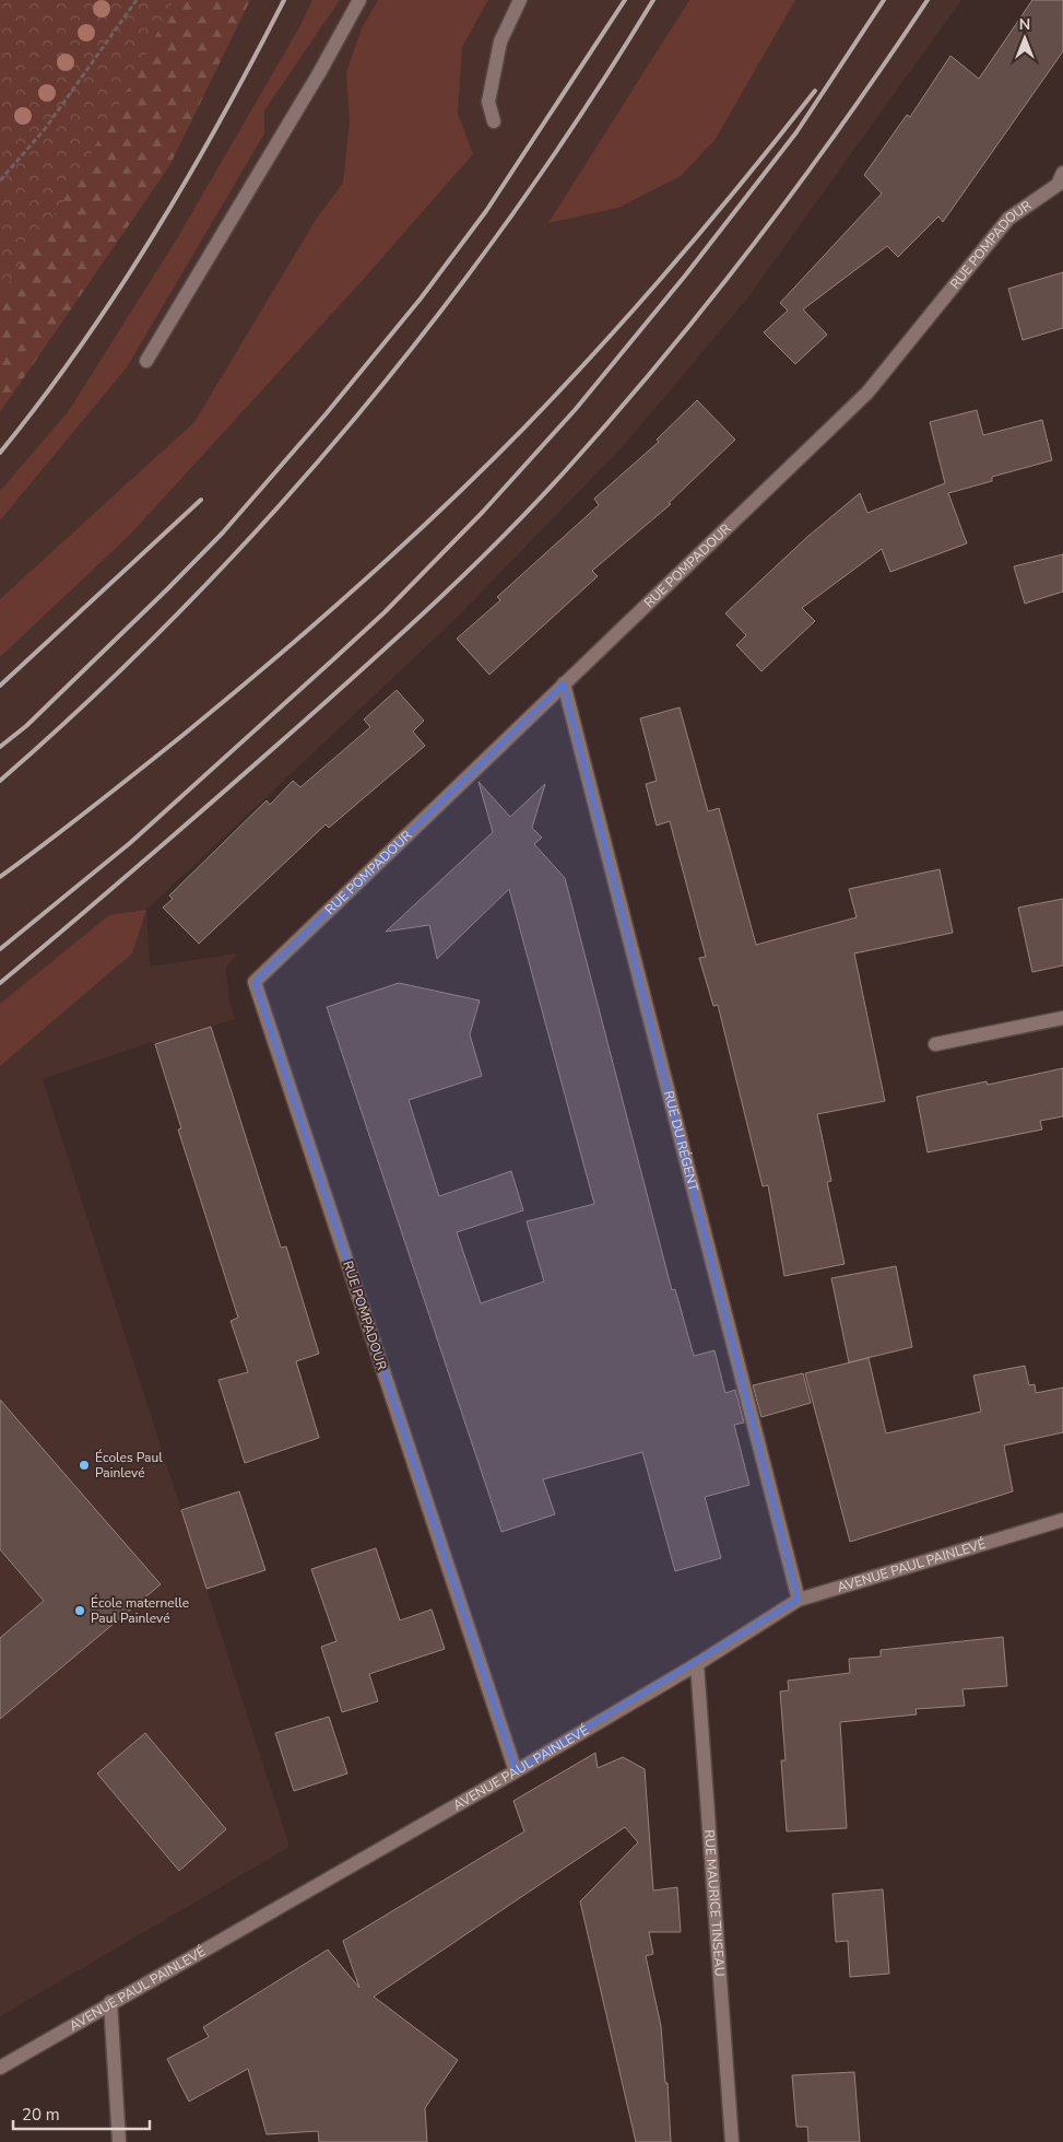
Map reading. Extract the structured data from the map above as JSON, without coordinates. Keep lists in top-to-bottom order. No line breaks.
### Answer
{"streets":{"street":["RUE POMPADOUR","RUE DU RÉGENT","AVENUE PAUL PAINLEVÉ","RUE MAURICE TINSEAU"]},"crossings":[["RUE POMPADOUR","RUE DU RÉGENT"],["RUE POMPADOUR","AVENUE PAUL PAINLEVÉ"],["RUE DU RÉGENT","AVENUE PAUL PAINLEVÉ"],["AVENUE PAUL PAINLEVÉ","RUE MAURICE TINSEAU"]],"places":["Écoles Paul Painlevé","École maternelle Paul Painlevé"],"scale_bar":"20 m","north":"top"}
